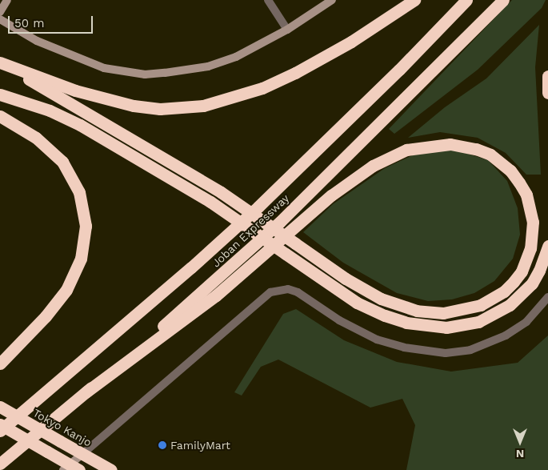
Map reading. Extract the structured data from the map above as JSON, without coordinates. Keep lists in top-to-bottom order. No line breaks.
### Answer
{"streets":{"highway":["Joban Expressway","Tokyo Kanjo"]},"places":["FamilyMart"],"scale_bar":"50 m","north":"bottom"}
